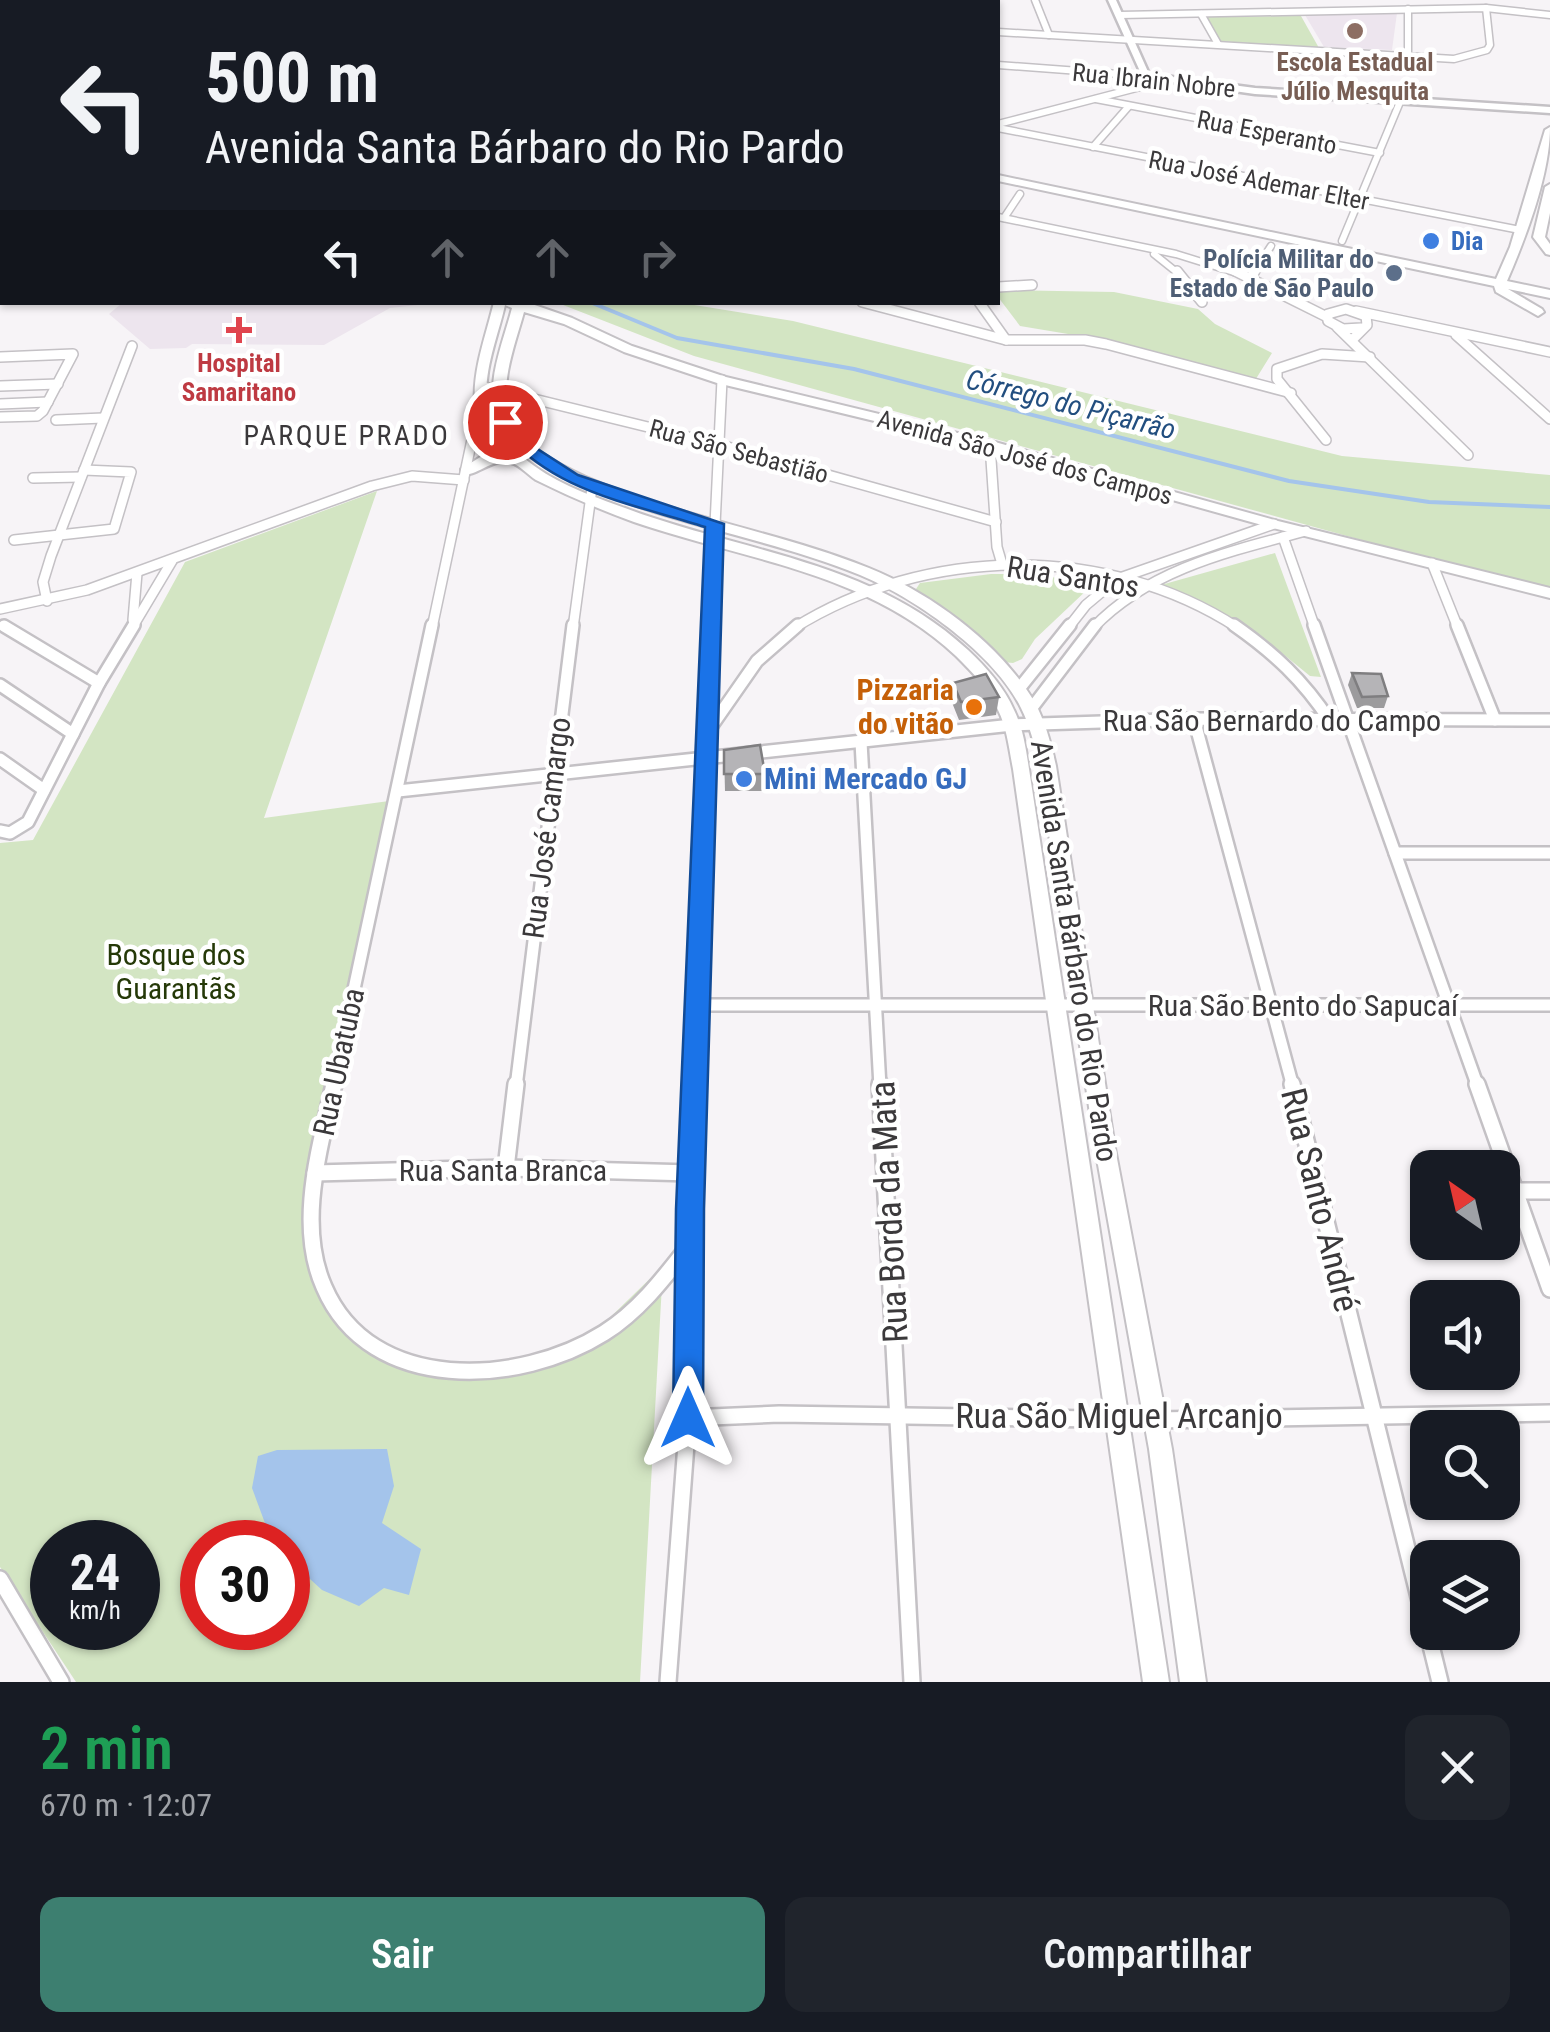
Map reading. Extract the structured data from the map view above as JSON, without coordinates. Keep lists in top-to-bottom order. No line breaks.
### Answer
{"streets":{"main road":["Avenida São José dos Campos","Avenida Santa Bárbaro do Rio Pardo"],"street":["Rua Ibrain Nobre","Rua Esperanto","Rua José Ademar Elter","Rua São Sebastião","Rua Santos","Rua São Bernardo do Campo","Rua José Camargo","Rua São Bento do Sapucaí","Rua Ubatuba","Rua Santa Branca","Rua Santo André","Rua Borda da Mata","Rua São Miguel Arcanjo"]},"crossings":[["Rua São Sebastião","Avenida Santa Bárbaro do Rio Pardo"],["Rua São Sebastião","Rua Ubatuba"],["Rua Santos","Rua São Bernardo do Campo"],["Rua Santos","Avenida Santa Bárbaro do Rio Pardo"],["Rua São Bernardo do Campo","Rua José Camargo"],["Rua São Bernardo do Campo","Avenida Santa Bárbaro do Rio Pardo"],["Rua São Bernardo do Campo","Rua Ubatuba"],["Rua São Bernardo do Campo","Rua Santo André"],["Rua São Bernardo do Campo","Rua Borda da Mata"],["Rua José Camargo","Avenida Santa Bárbaro do Rio Pardo"],["Rua José Camargo","Rua Santa Branca"],["Avenida Santa Bárbaro do Rio Pardo","Rua São Bento do Sapucaí"],["Avenida Santa Bárbaro do Rio Pardo","Rua Ubatuba"],["Avenida Santa Bárbaro do Rio Pardo","Rua São Miguel Arcanjo"],["Rua São Bento do Sapucaí","Rua Santo André"],["Rua São Bento do Sapucaí","Rua Borda da Mata"],["Rua Ubatuba","Rua Santa Branca"],["Rua Santo André","Rua São Miguel Arcanjo"],["Rua Borda da Mata","Rua São Miguel Arcanjo"]],"districts":["PARQUE PRADO"],"water":["Córrego do Piçarrão"],"parks":["Bosque dos Guarantãs"],"places":{"other":["Escola Estadual Júlio Mesquita","Dia","Polícia Militar do Estado de São Paulo","Pizzaria do vitão","Mini Mercado GJ"],"health":["Hospital Samaritano"]},"north":"top left","page":{"turn":["500 m","Avenida Santa Bárbaro do Rio Pardo"],"speed":"24 km/h","limit":"30","heading":["2 min","670 m · 12:07"],"buttons":["Sair","Compartilhar"]}}
